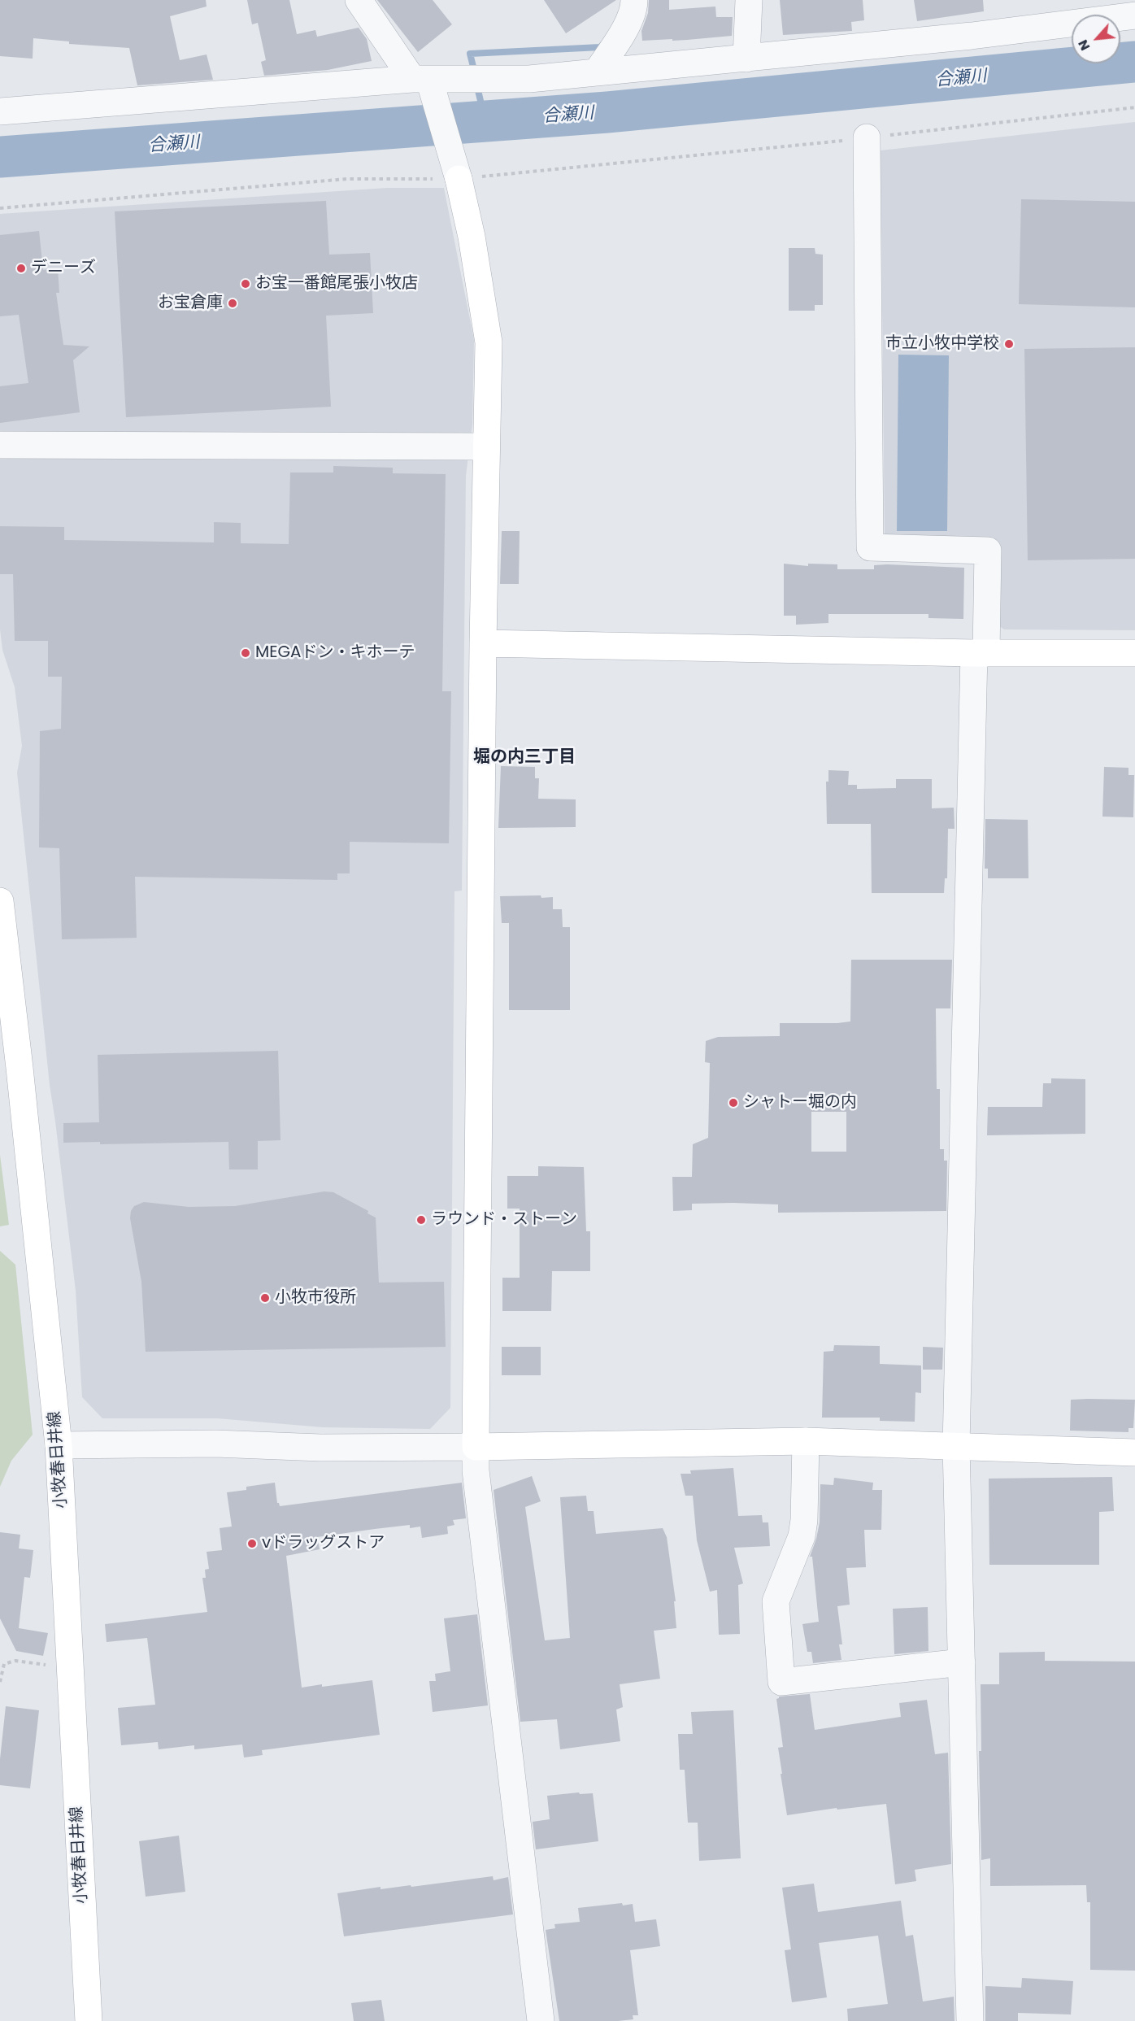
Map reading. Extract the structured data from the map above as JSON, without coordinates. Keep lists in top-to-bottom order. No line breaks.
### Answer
{"streets":{"street":["小牧春日井線"]},"districts":["堀の内三丁目"],"water":["合瀬川"],"places":["デニーズ","お宝一番館尾張小牧店","お宝倉庫","市立小牧中学校","MEGAドン・キホーテ","シャトー堀の内","ラウンド・ストーン","小牧市役所","vドラッグストア"],"north":"bottom left"}
